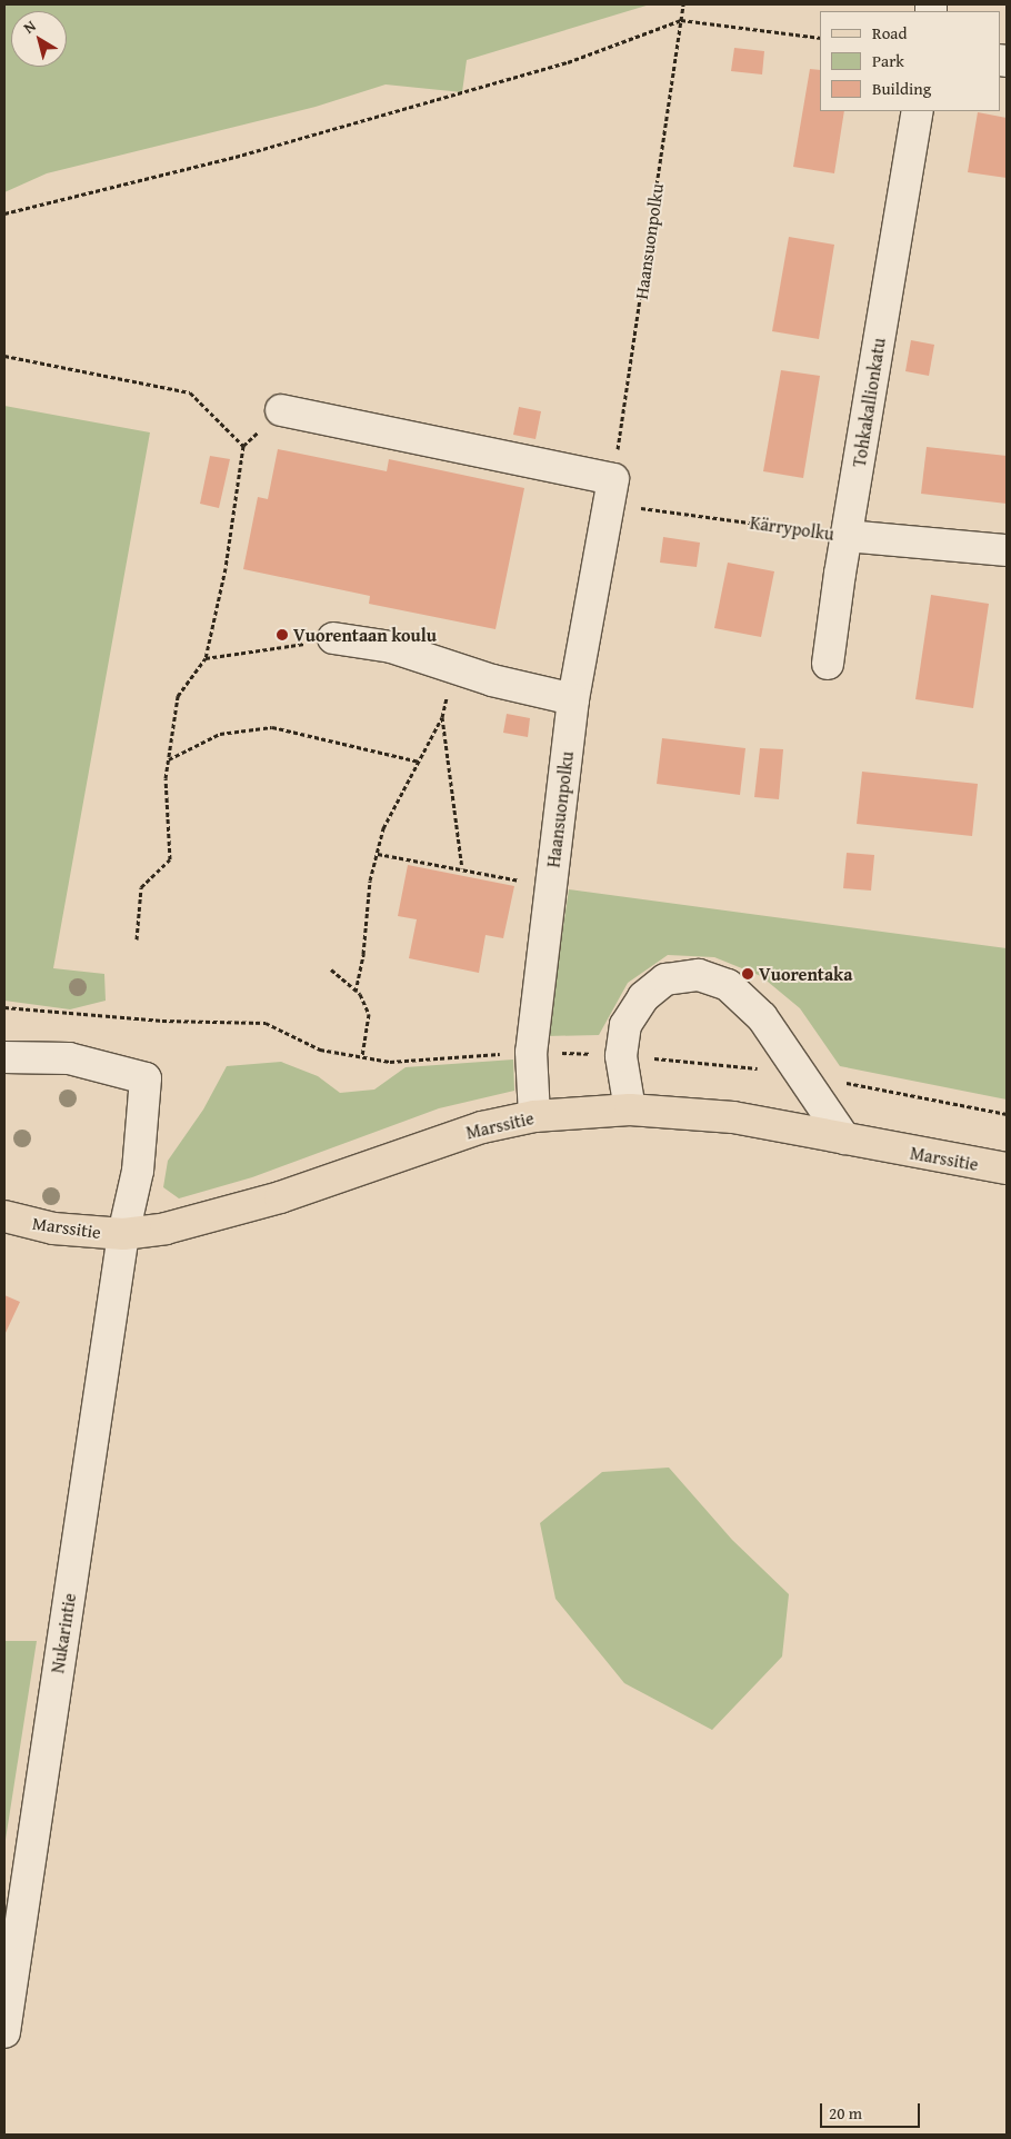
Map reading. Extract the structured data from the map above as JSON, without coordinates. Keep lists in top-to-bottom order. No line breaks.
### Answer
{"streets":{"main road":["Marssitie"],"street":["Haansuonpolku","Tohkakallionkatu","Kärrypolku","Nukarintie"]},"crossings":[["Haansuonpolku","Kärrypolku"],["Haansuonpolku","Marssitie"],["Tohkakallionkatu","Kärrypolku"],["Marssitie","Nukarintie"]],"places":["Vuorentaan koulu","Vuorentaka"],"legend":["Road","Park","Building"],"scale_bar":"20 m","north":"top left"}
